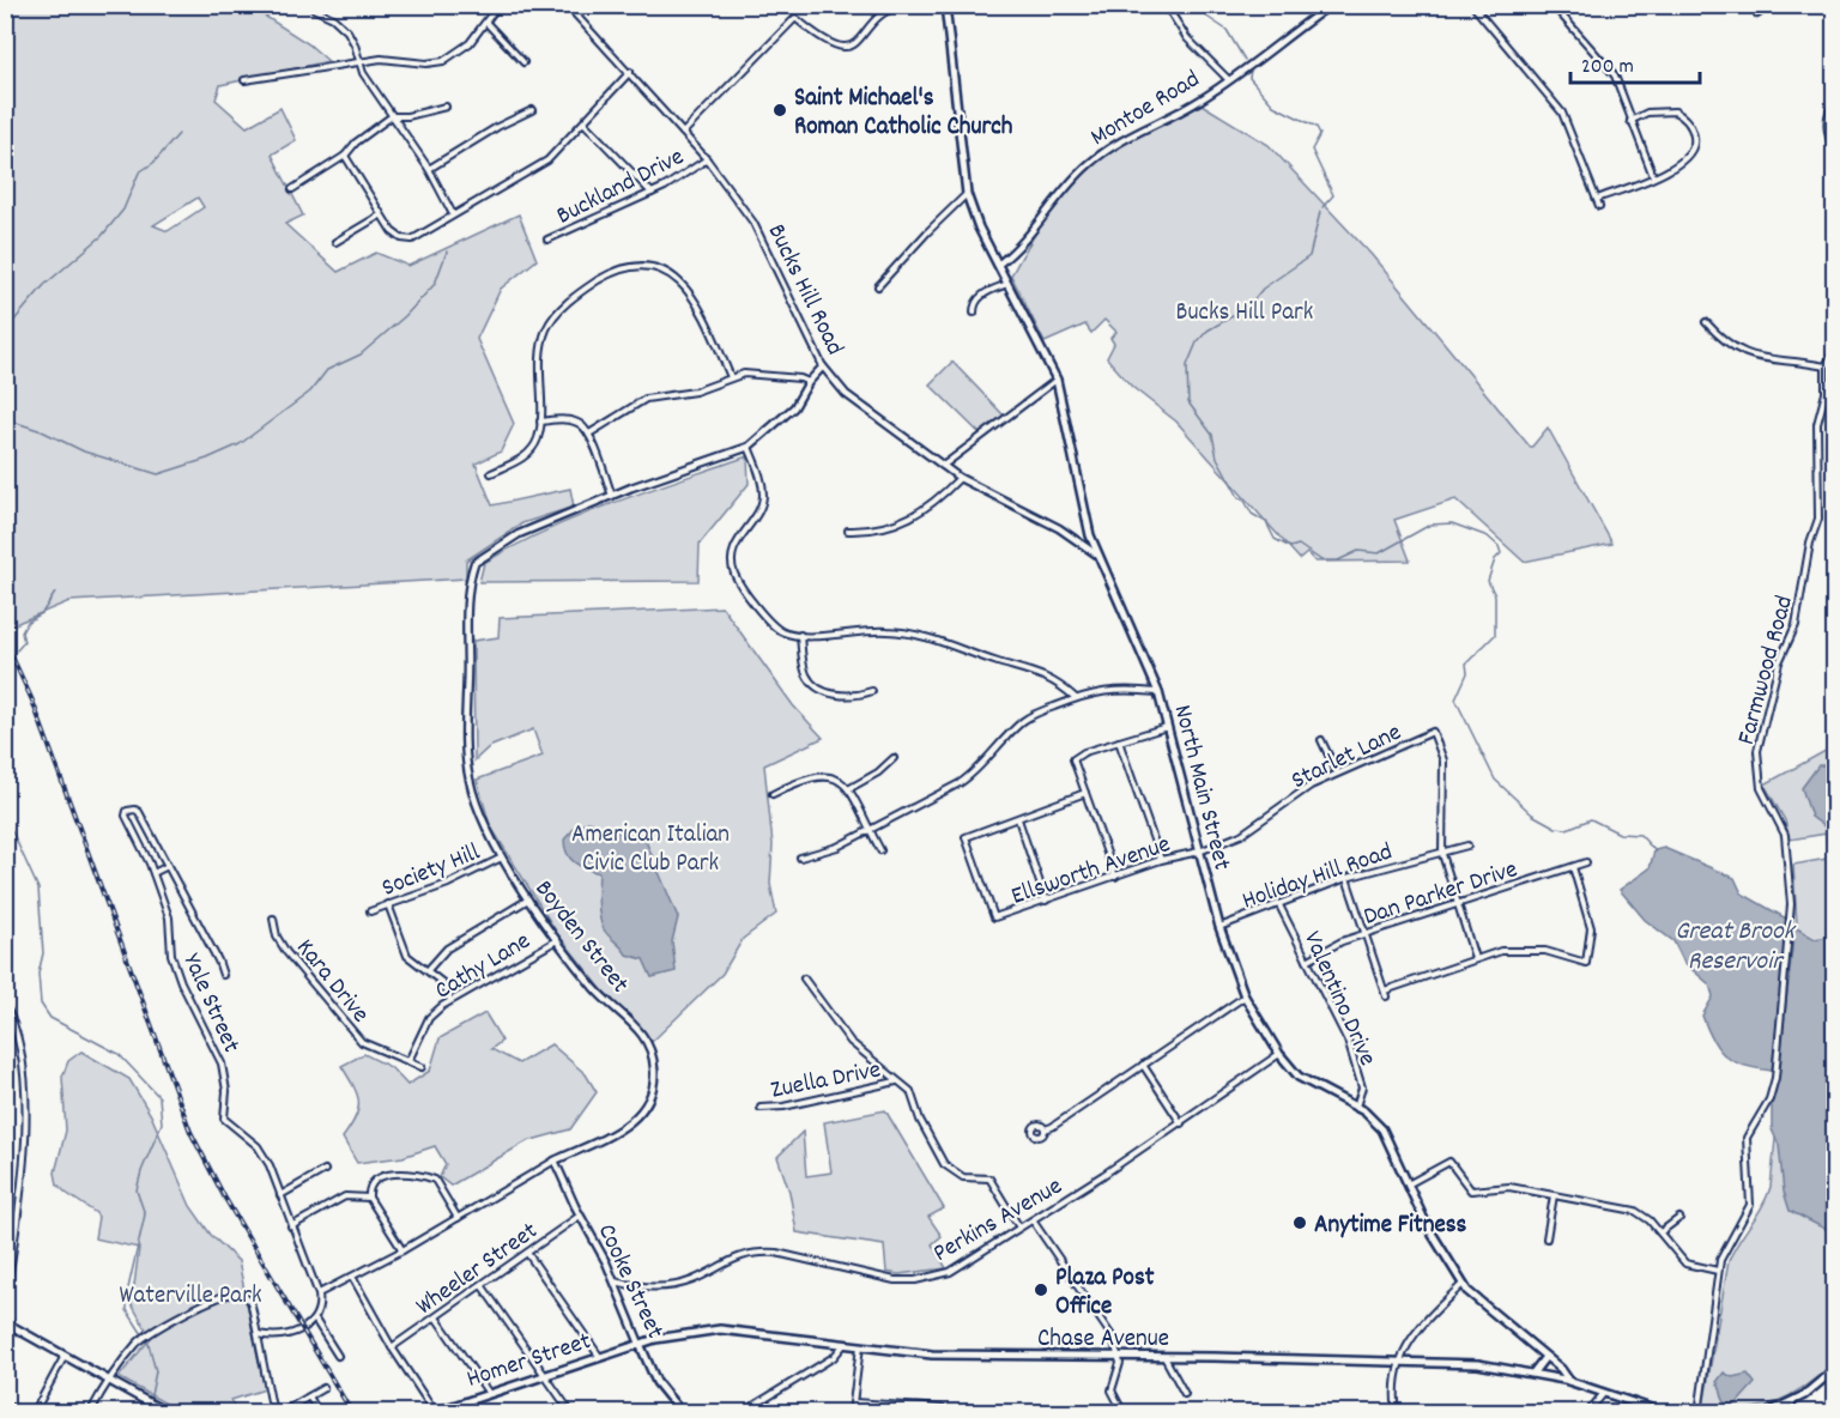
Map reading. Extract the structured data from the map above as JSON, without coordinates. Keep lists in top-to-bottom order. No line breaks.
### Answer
{"streets":{"main road":["North Main Street","Cooke Street","Chase Avenue","Homer Street"],"street":["Montoe Road","Buckland Drive","Bucks Hill Road","Farmwood Road","Starlet Lane","Society Hill","Ellsworth Avenue","Holiday Hill Road","Dan Parker Drive","Boyden Street","Cathy Lane","Kara Drive","Valentino Drive","Yale Street","Zuella Drive","Perkins Avenue","Wheeler Street"]},"crossings":[["Montoe Road","North Main Street"],["Buckland Drive","Bucks Hill Road"],["Bucks Hill Road","North Main Street"],["Bucks Hill Road","Boyden Street"],["Starlet Lane","North Main Street"],["Starlet Lane","Ellsworth Avenue"],["Starlet Lane","Holiday Hill Road"],["North Main Street","Ellsworth Avenue"],["North Main Street","Holiday Hill Road"],["North Main Street","Valentino Drive"],["North Main Street","Perkins Avenue"],["North Main Street","Chase Avenue"],["Society Hill","Boyden Street"],["Holiday Hill Road","Valentino Drive"],["Dan Parker Drive","Valentino Drive"],["Boyden Street","Cathy Lane"],["Boyden Street","Yale Street"],["Boyden Street","Cooke Street"],["Cathy Lane","Kara Drive"],["Perkins Avenue","Cooke Street"],["Wheeler Street","Cooke Street"],["Cooke Street","Chase Avenue"],["Cooke Street","Homer Street"],["Chase Avenue","Homer Street"]],"water":["Great Brook Reservoir"],"parks":["Bucks Hill Park","American Italian Civic Club Park","Waterville Park"],"places":["Saint Michael's Roman Catholic Church","Anytime Fitness","Plaza Post Office"],"scale_bar":"200 m"}
